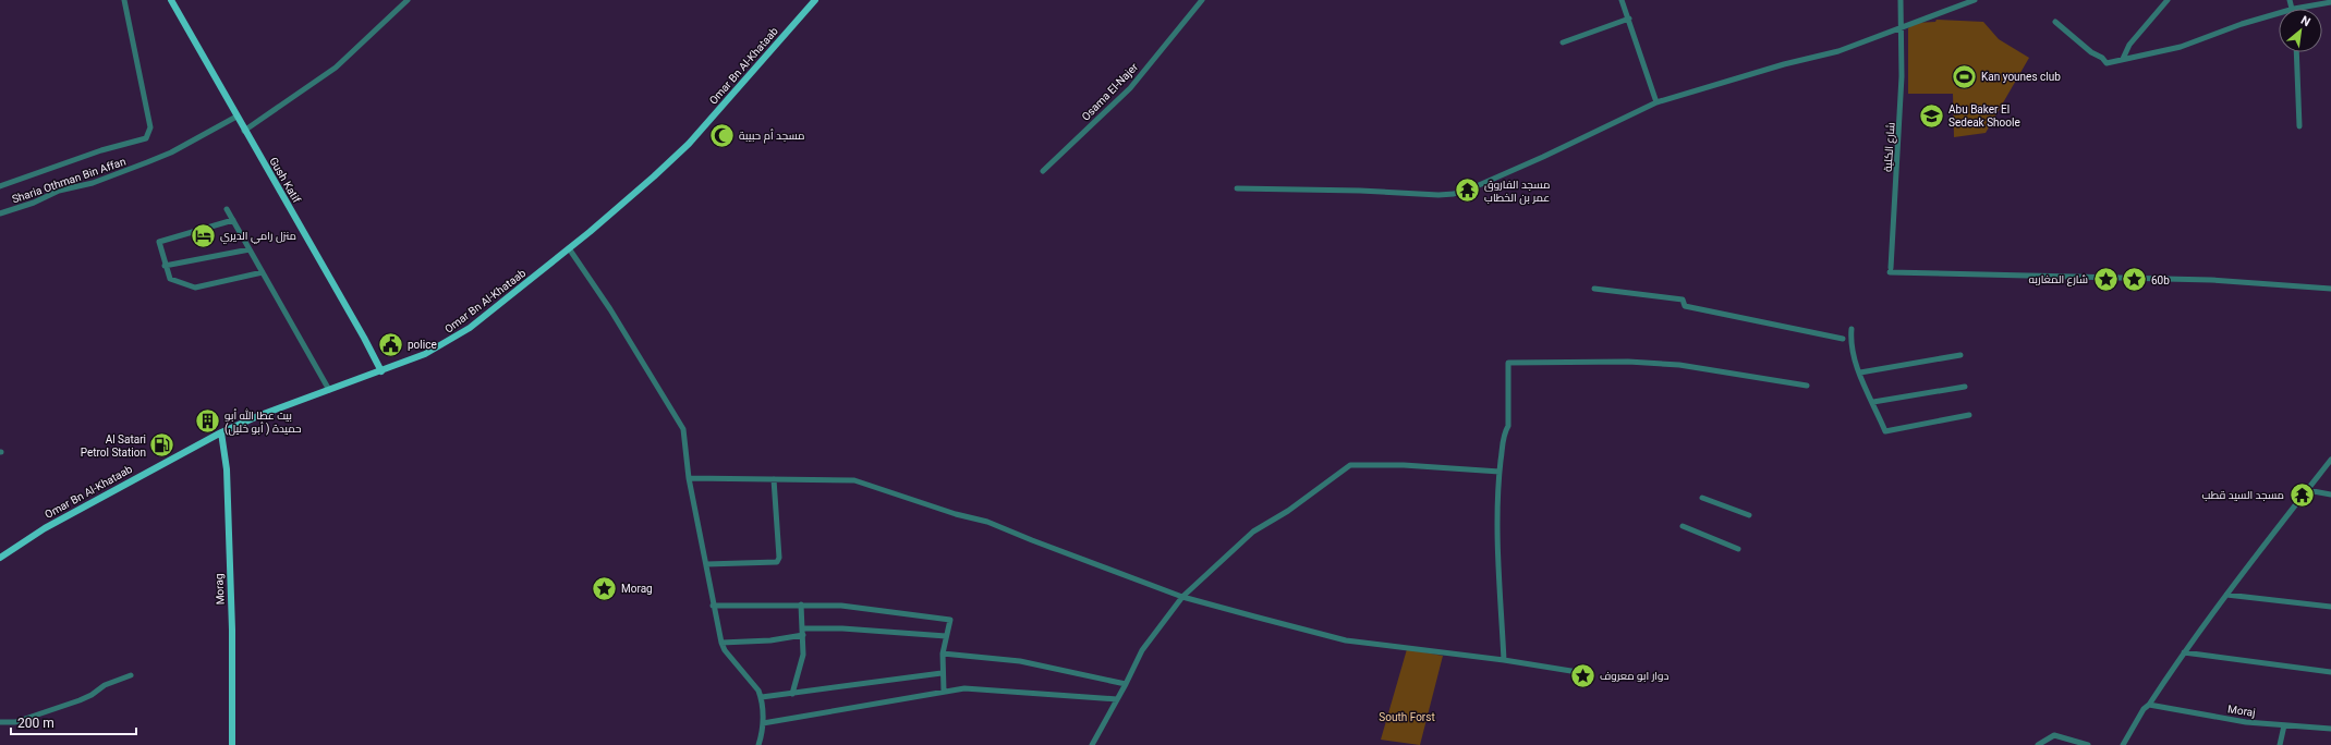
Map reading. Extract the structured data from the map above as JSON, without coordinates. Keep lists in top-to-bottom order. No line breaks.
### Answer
{"streets":{"main road":["Omar Bn Al-Khataab","Gush Katif","Morag"],"street":["Osama El-Najer","شارع الكلية","Sharia Othman Bin Affan","Moraj"]},"crossings":[["Omar Bn Al-Khataab","Gush Katif"],["Omar Bn Al-Khataab","Morag"],["Sharia Othman Bin Affan","Gush Katif"]],"parks":["South Forst"],"places":{"sports":["Kan younes club"],"school or university":["Abu Baker El Sedeak Shoole"],"mosque":["مسجد أم حبيبة"],"temple":["مسجد الفاروق عمر بن الخطاب","مسجد السيد قطب"],"hotel":["منزل رامي الديري"],"place":["شارع المغاربه","60b","Morag","دوار ابو معروف"],"public building":["police"],"building":["بيت عطا الله أبو حميدة ( أبو خليل)"],"fuel station":["Al Satari Petrol Station"]},"scale_bar":"200 m","north":"top right"}
